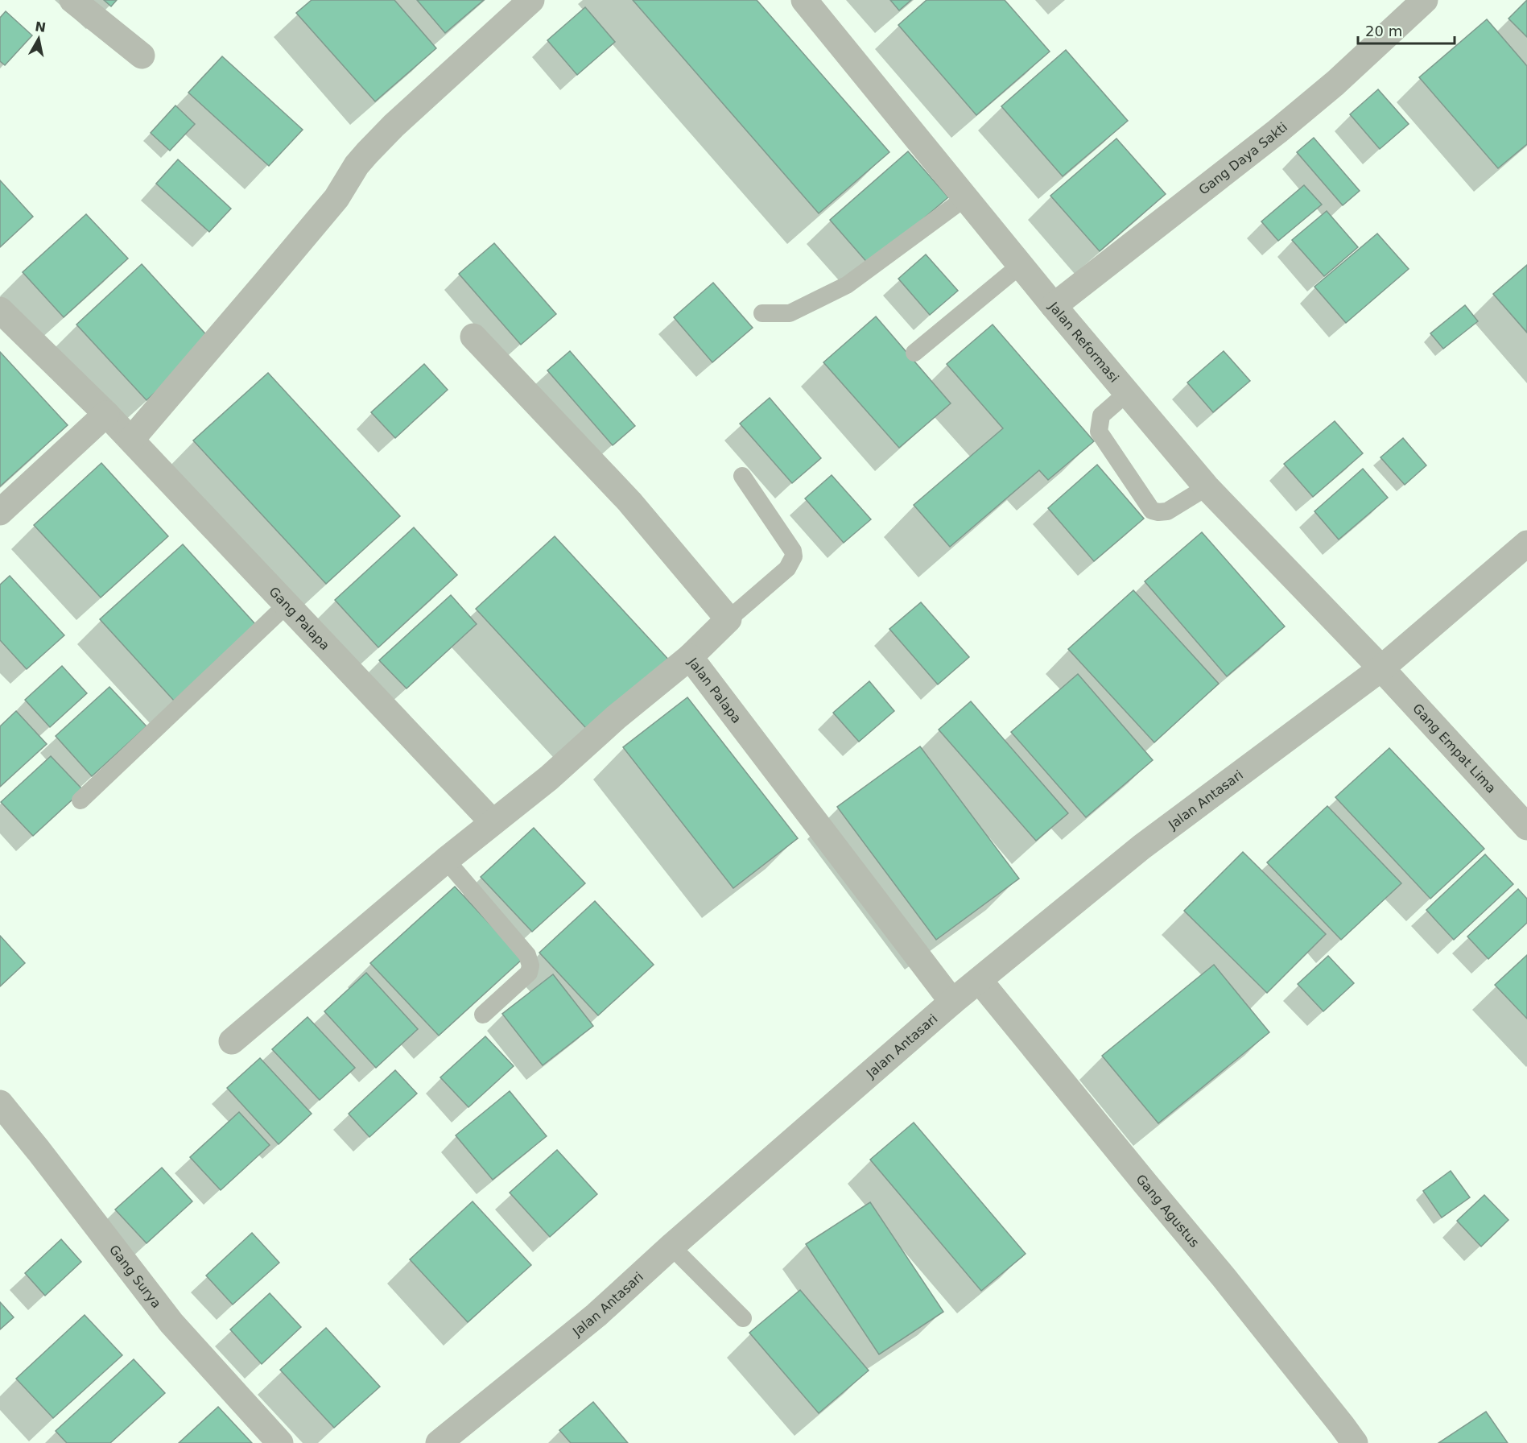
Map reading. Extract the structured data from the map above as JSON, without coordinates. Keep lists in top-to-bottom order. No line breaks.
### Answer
{"streets":{"street":["Gang Daya Sakti","Jalan Reformasi","Gang Palapa","Jalan Palapa","Gang Empat Lima","Jalan Antasari","Gang Agustus","Gang Surya"]},"crossings":[["Gang Daya Sakti","Jalan Reformasi"],["Jalan Reformasi","Gang Empat Lima"],["Jalan Reformasi","Jalan Antasari"],["Jalan Palapa","Jalan Antasari"],["Gang Empat Lima","Jalan Antasari"],["Jalan Antasari","Gang Agustus"]],"scale_bar":"20 m","north":"top"}
